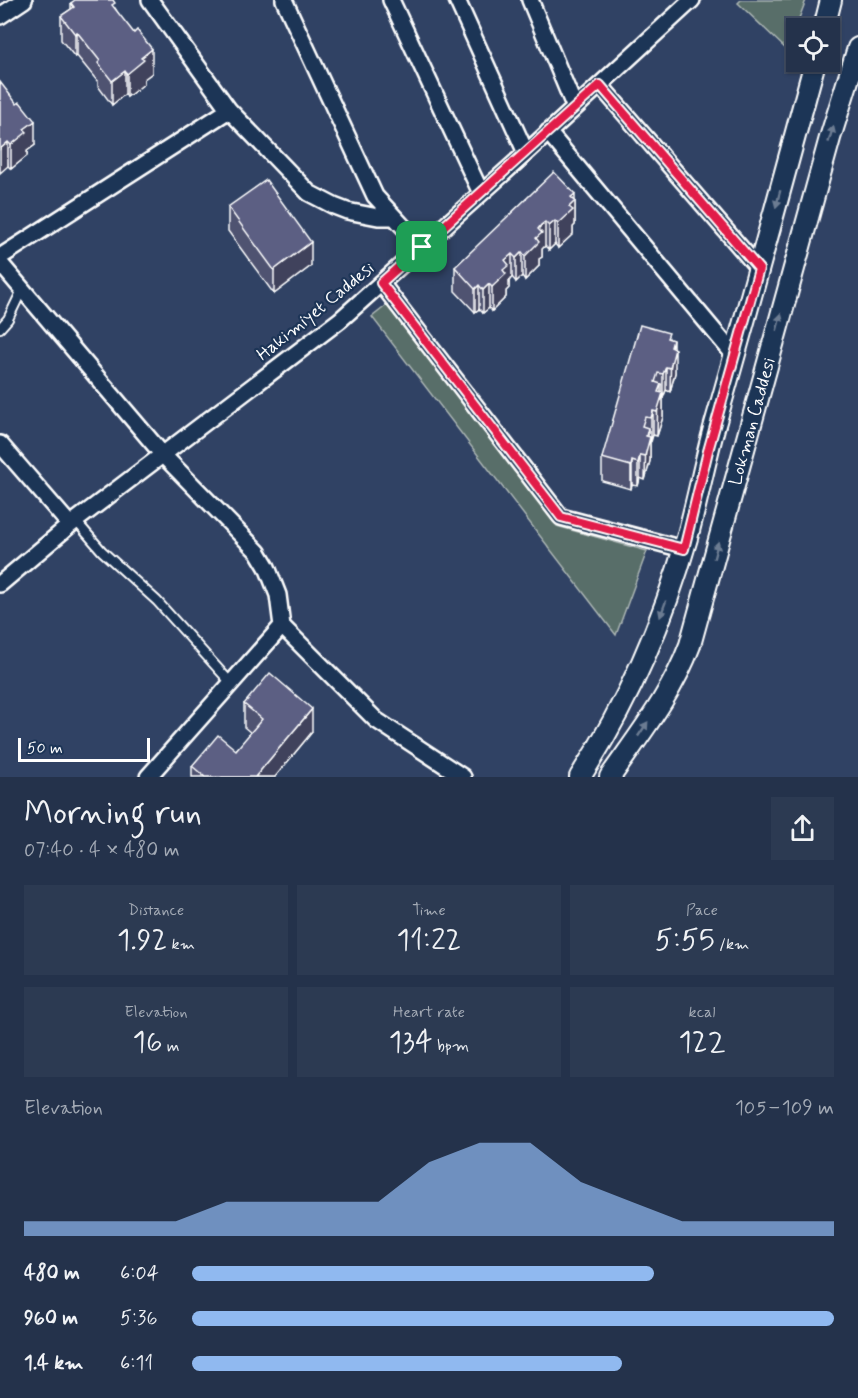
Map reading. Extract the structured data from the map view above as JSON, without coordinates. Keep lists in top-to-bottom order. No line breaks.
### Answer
{"streets":{"street":["Hakimiyet Caddesi","Lokman Caddesi"]},"scale_bar":"50 m","page":{"scale":"50 m","heading":["Morning run","07:40 · 4 × 480 m"],"stats":[["Distance","1.92 km"],["Time","11:22"],["Pace","5:55 /km"],["Elevation","16 m"],["Heart rate","134 bpm"],["kcal","122"]],"chart":["Elevation","105–109 m"],"list":[{"name":"480 m","note":"6:04"},{"name":"960 m","note":"5:36"},{"name":"1.4 km","note":"6:11"}]}}
